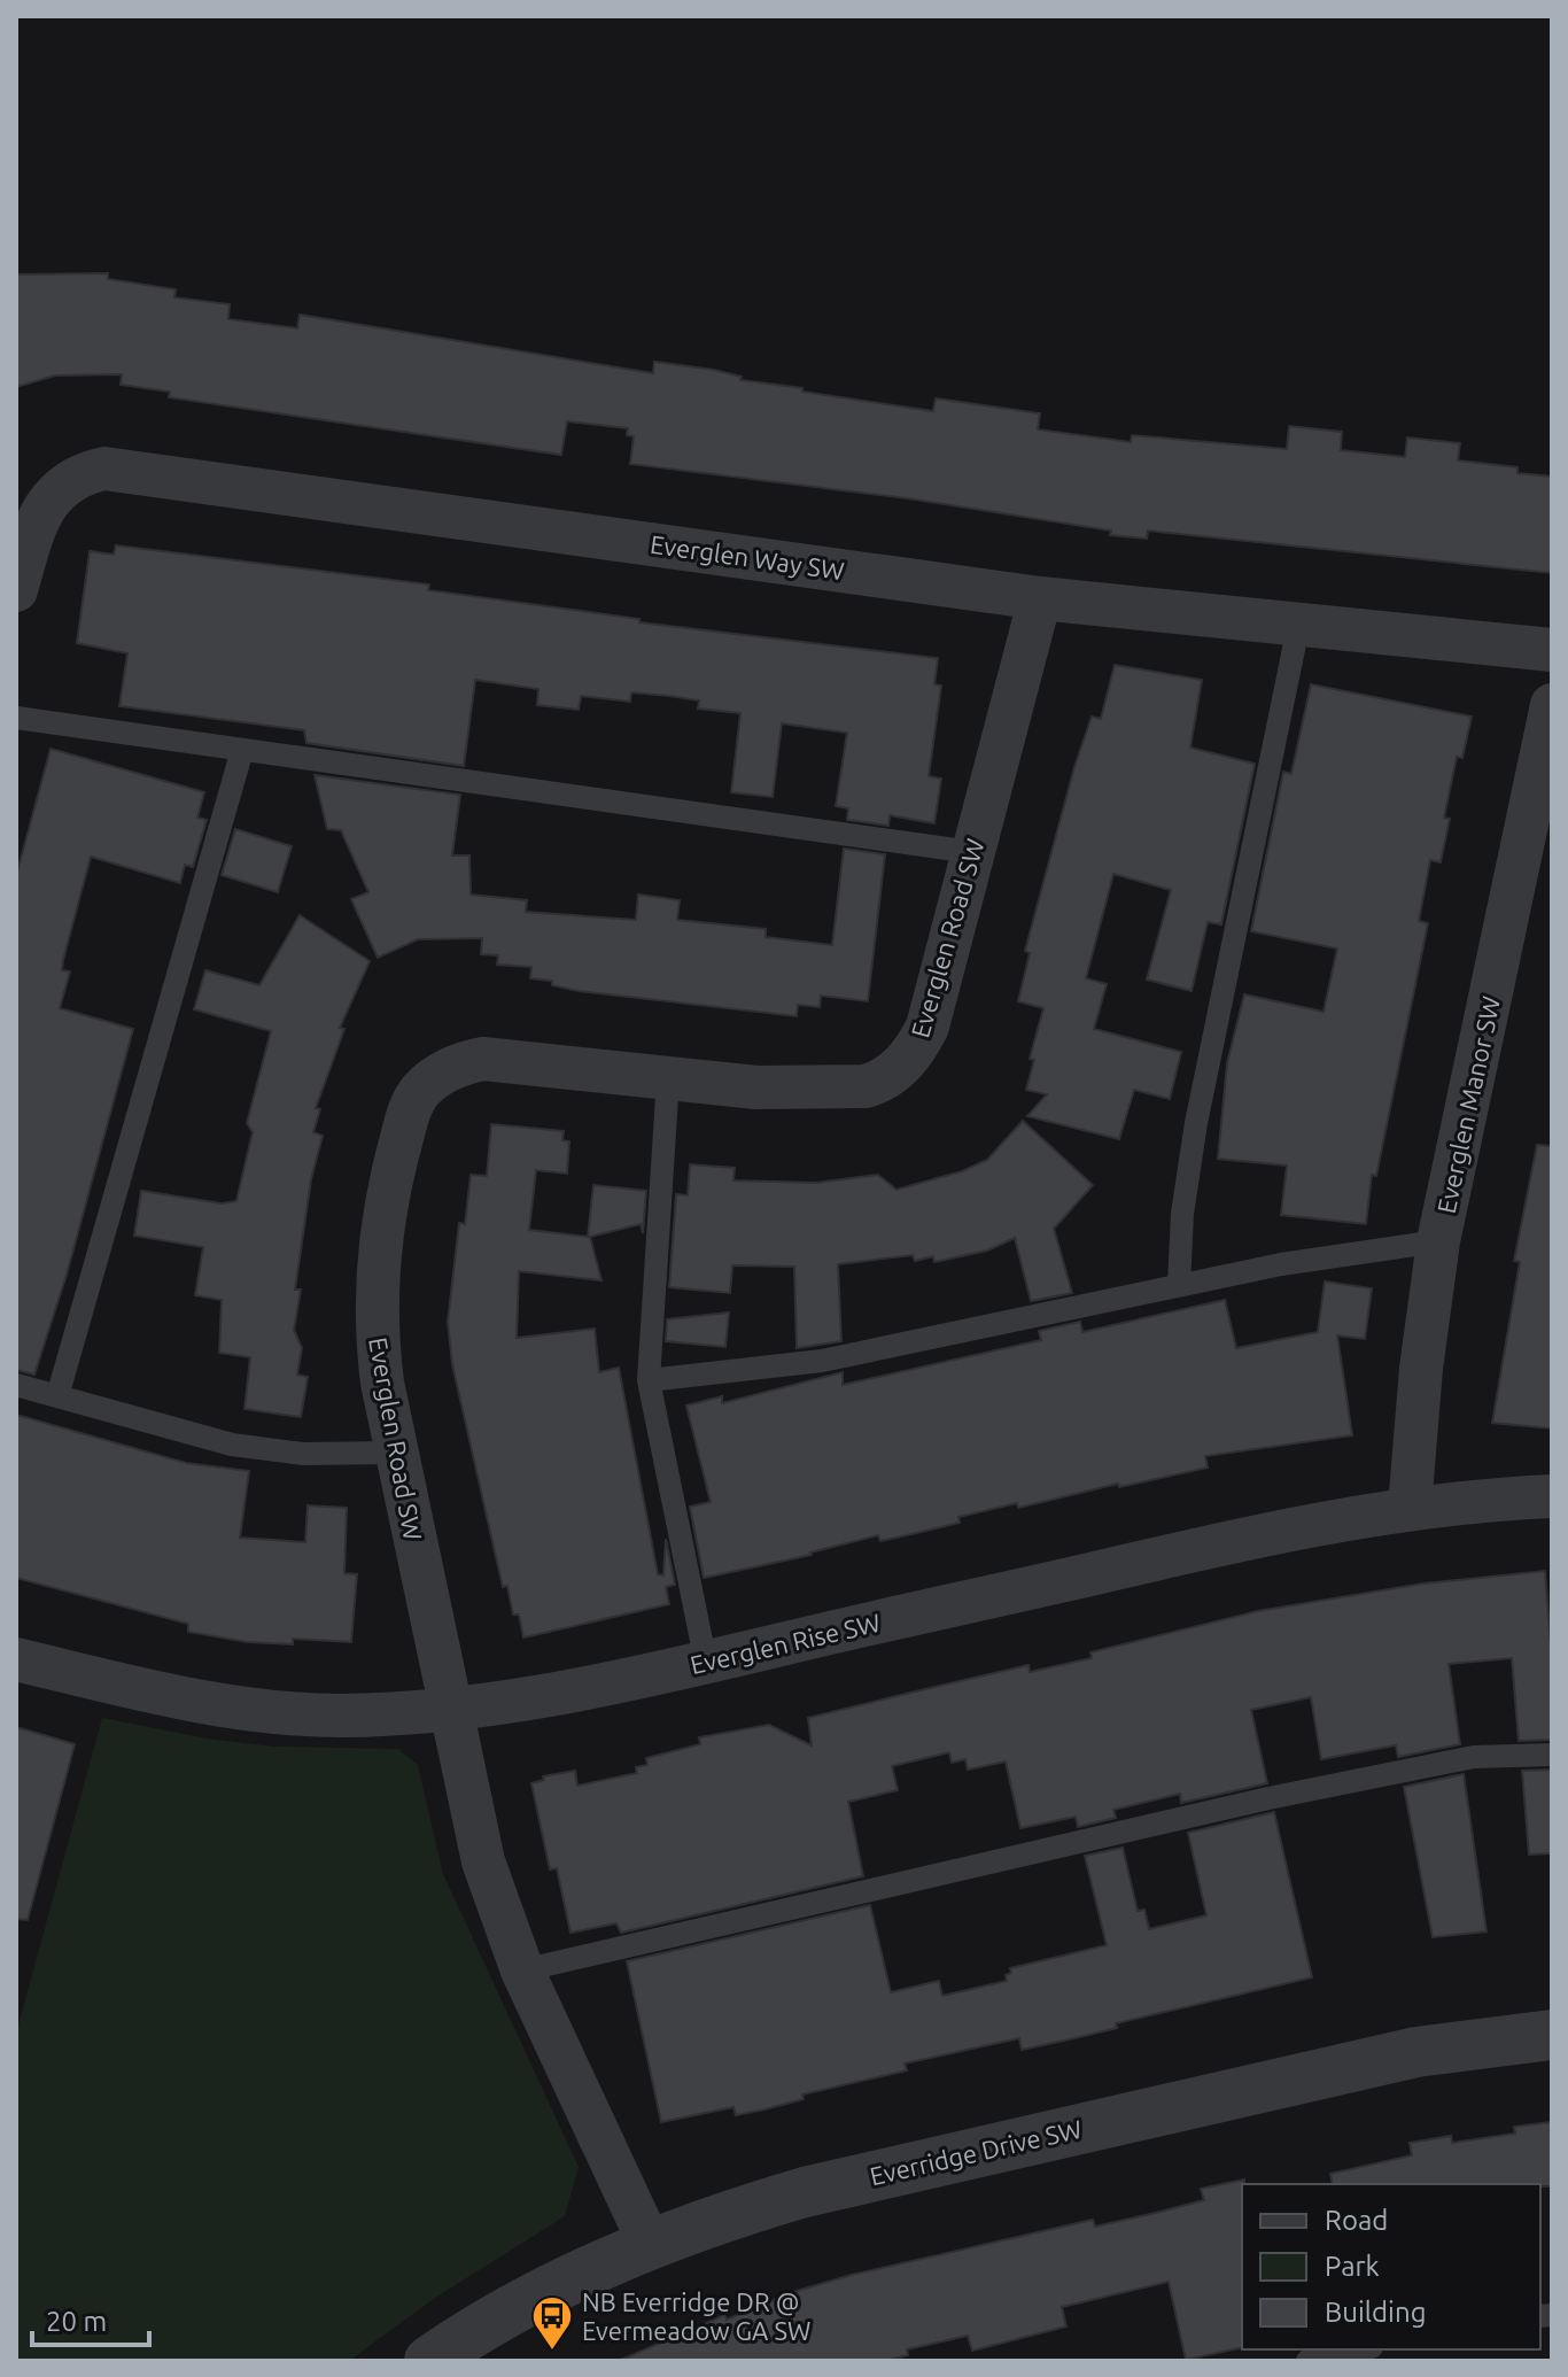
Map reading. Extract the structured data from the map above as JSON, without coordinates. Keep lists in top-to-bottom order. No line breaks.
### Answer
{"streets":{"street":["Everglen Way SW","Everglen Road SW","Everglen Manor SW","Everglen Rise SW","Everridge Drive SW"]},"crossings":[["Everglen Way SW","Everglen Road SW"],["Everglen Road SW","Everglen Rise SW"],["Everglen Road SW","Everridge Drive SW"],["Everglen Manor SW","Everglen Rise SW"]],"places":{"bus stop":["NB Everridge DR @ Evermeadow GA SW"]},"legend":["Road","Park","Building"],"scale_bar":"20 m"}
